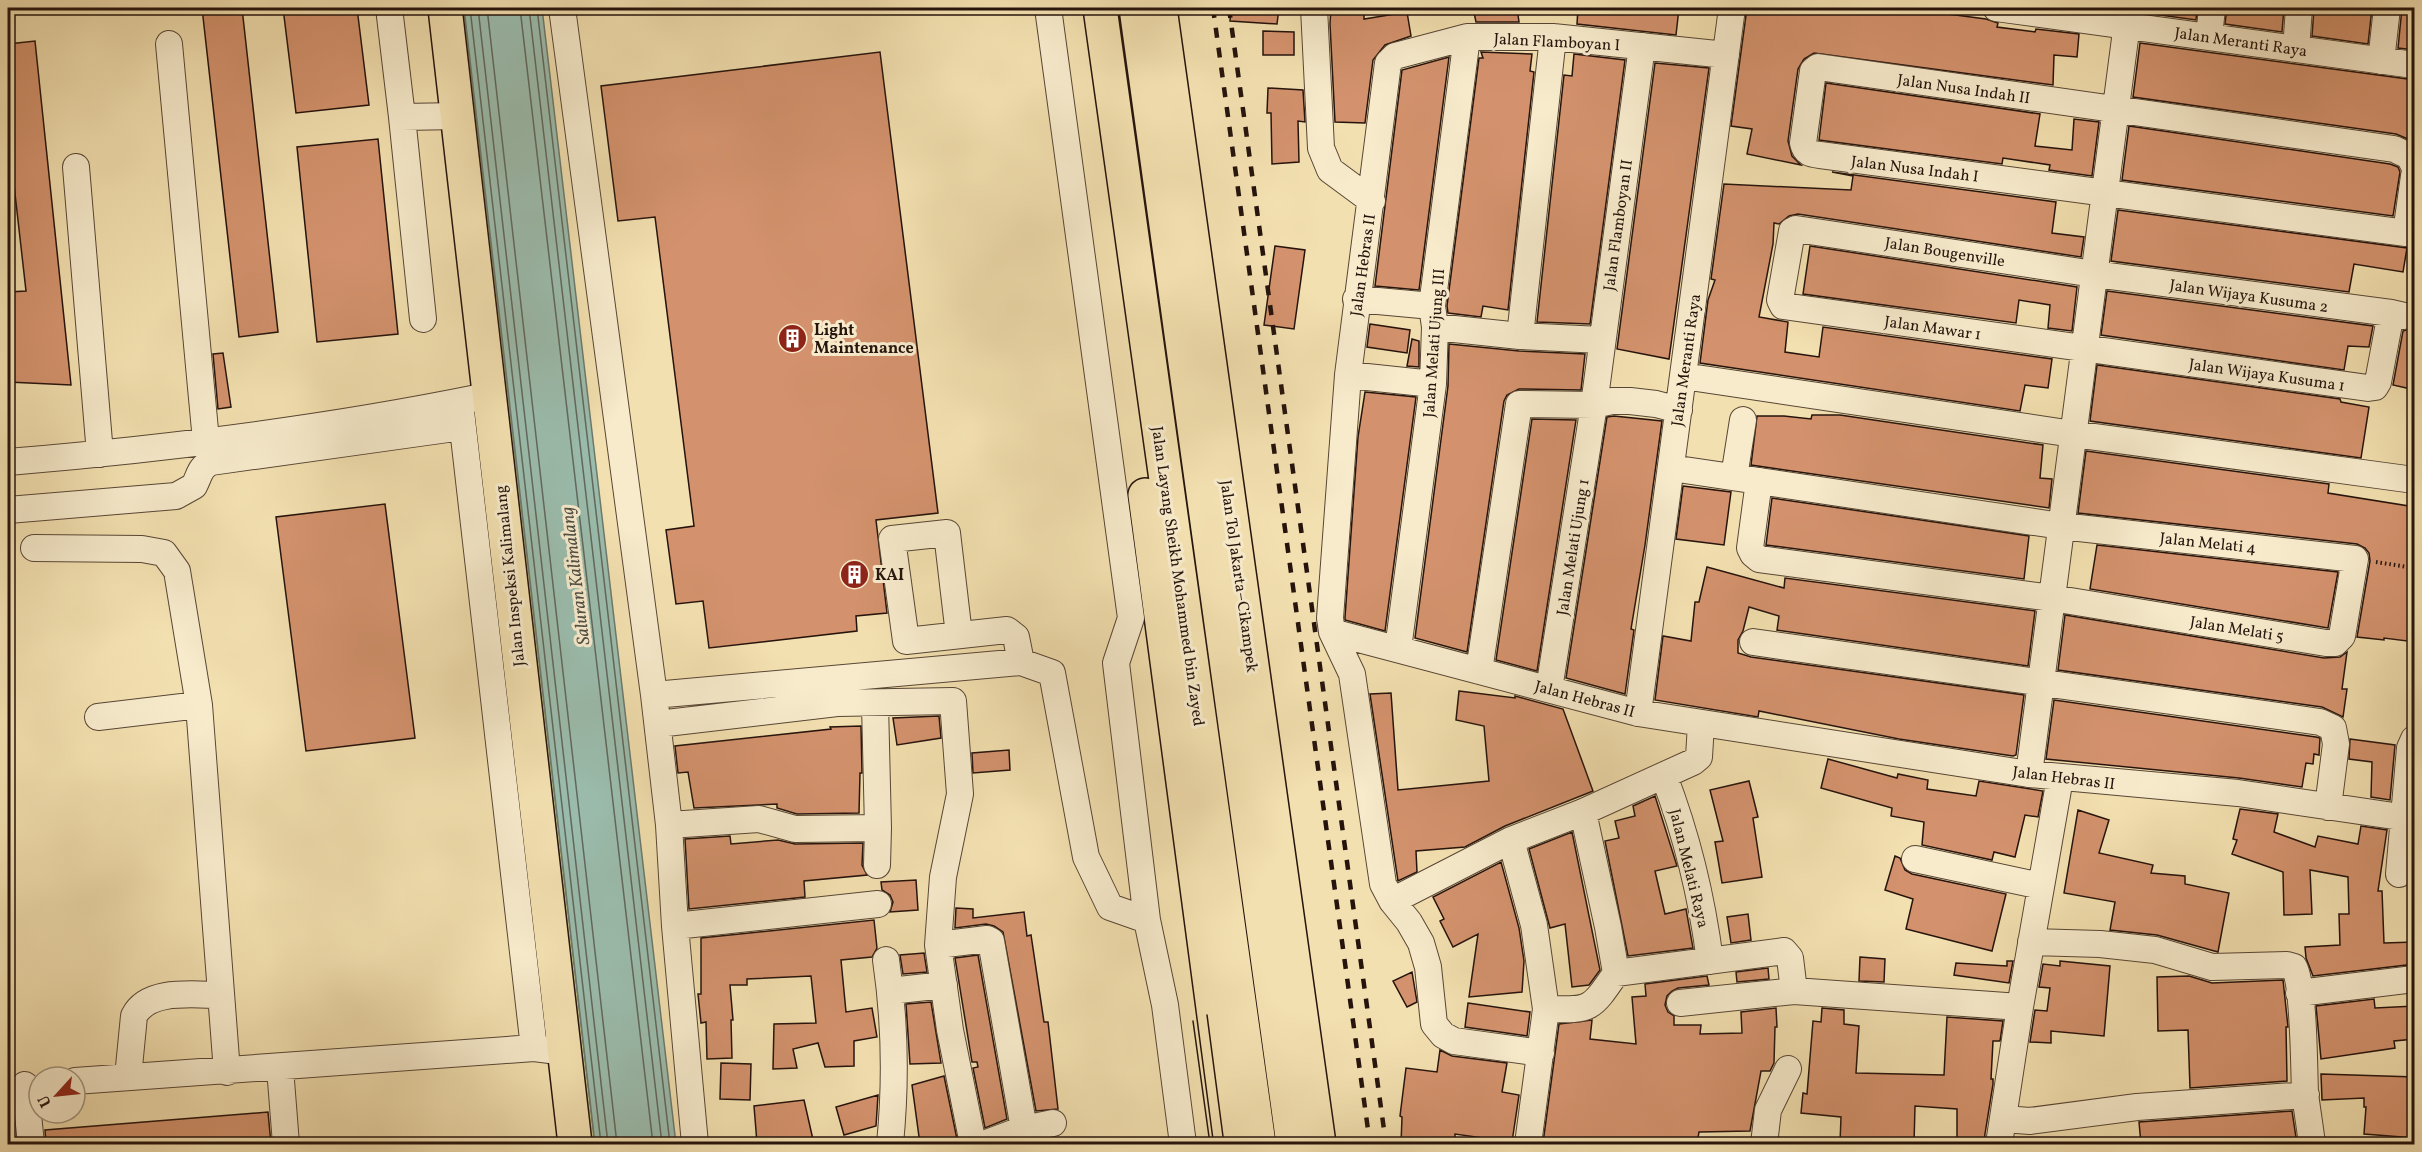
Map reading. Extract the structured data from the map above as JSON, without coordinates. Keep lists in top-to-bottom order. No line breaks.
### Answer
{"streets":{"main road":["Jalan Inspeksi Kalimalang","Jalan Layang Sheikh Mohammed bin Zayed","Jalan Tol Jakarta–Cikampek"],"street":["Jalan Flamboyan I","Jalan Meranti Raya","Jalan Nusa Indah II","Jalan Nusa Indah I","Jalan Flamboyan II","Jalan Bougenville","Jalan Hebras II","Jalan Wijaya Kusuma 2","Jalan Mawar 1","Jalan Melati Ujung III","Jalan Wijaya Kusuma 1","Jalan Melati 4","Jalan Melati Ujung 1","Jalan Melati 5","Jalan Melati Raya"]},"crossings":[["Jalan Flamboyan I","Jalan Meranti Raya"],["Jalan Flamboyan I","Jalan Flamboyan II"],["Jalan Flamboyan I","Jalan Hebras II"],["Jalan Flamboyan I","Jalan Melati Ujung III"],["Jalan Meranti Raya","Jalan Hebras II"],["Jalan Meranti Raya","Jalan Melati 4"],["Jalan Nusa Indah II","Jalan Nusa Indah I"],["Jalan Flamboyan II","Jalan Melati Ujung 1"],["Jalan Bougenville","Jalan Wijaya Kusuma 2"],["Jalan Bougenville","Jalan Mawar 1"],["Jalan Hebras II","Jalan Melati Ujung III"],["Jalan Hebras II","Jalan Melati Ujung 1"],["Jalan Wijaya Kusuma 2","Jalan Wijaya Kusuma 1"],["Jalan Mawar 1","Jalan Wijaya Kusuma 1"],["Jalan Melati 4","Jalan Melati 5"]],"water":["Saluran Kalimalang"],"places":{"building":["Light Maintenance","KAI"]},"north":"bottom left"}
